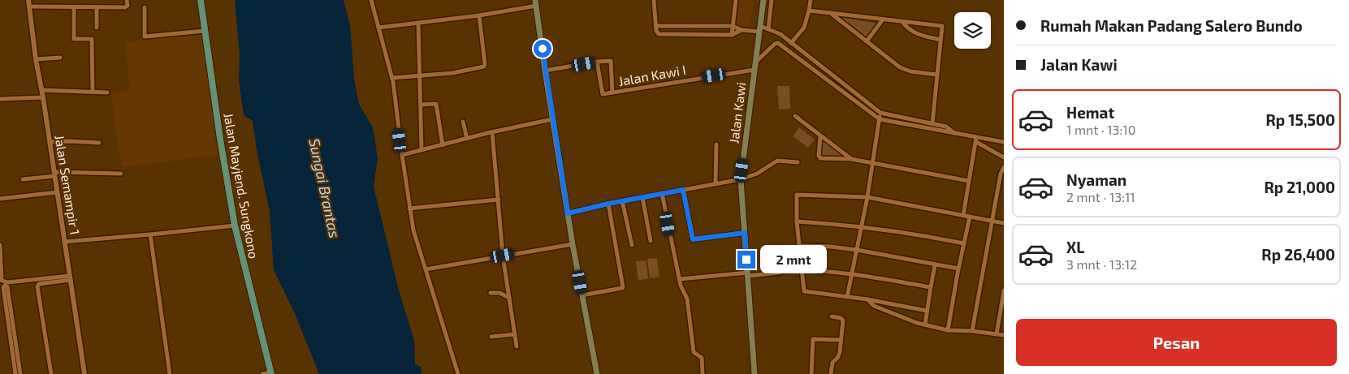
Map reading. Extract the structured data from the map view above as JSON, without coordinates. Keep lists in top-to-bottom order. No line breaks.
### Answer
{"streets":{"main road":["Jalan Kawi","Jalan Mayjend. Sungkono"],"street":["Jalan Kawi I","Jalan Semampir 1"]},"crossings":[["Jalan Kawi I","Jalan Kawi"]],"water":["Sungai Brantas"],"page":{"banner":["Rumah Makan Padang Salero Bundo","Jalan Kawi"],"list":[{"name":"Hemat","note":"1 mnt · 13:10","value":"Rp 15,500"},{"name":"Nyaman","note":"2 mnt · 13:11","value":"Rp 21,000"},{"name":"XL","note":"3 mnt · 13:12","value":"Rp 26,400"}],"bubble":"2 mnt","buttons":"Pesan"}}
